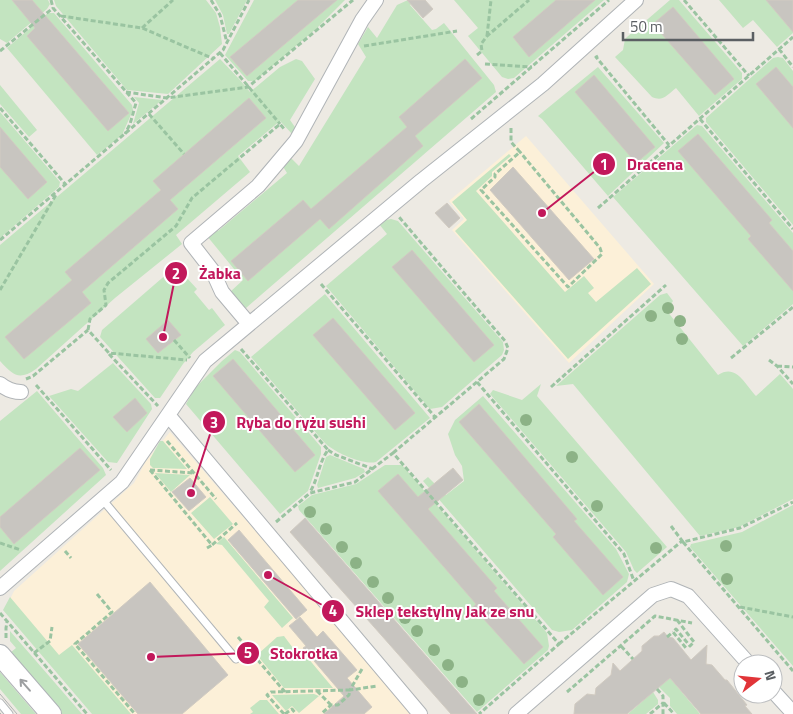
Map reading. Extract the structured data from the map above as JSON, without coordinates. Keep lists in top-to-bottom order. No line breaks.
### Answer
{"places":["Dracena","Żabka","Ryba do ryżu sushi","Sklep tekstylny Jak ze snu","Stokrotka"],"scale_bar":"50 m","north":"right"}
